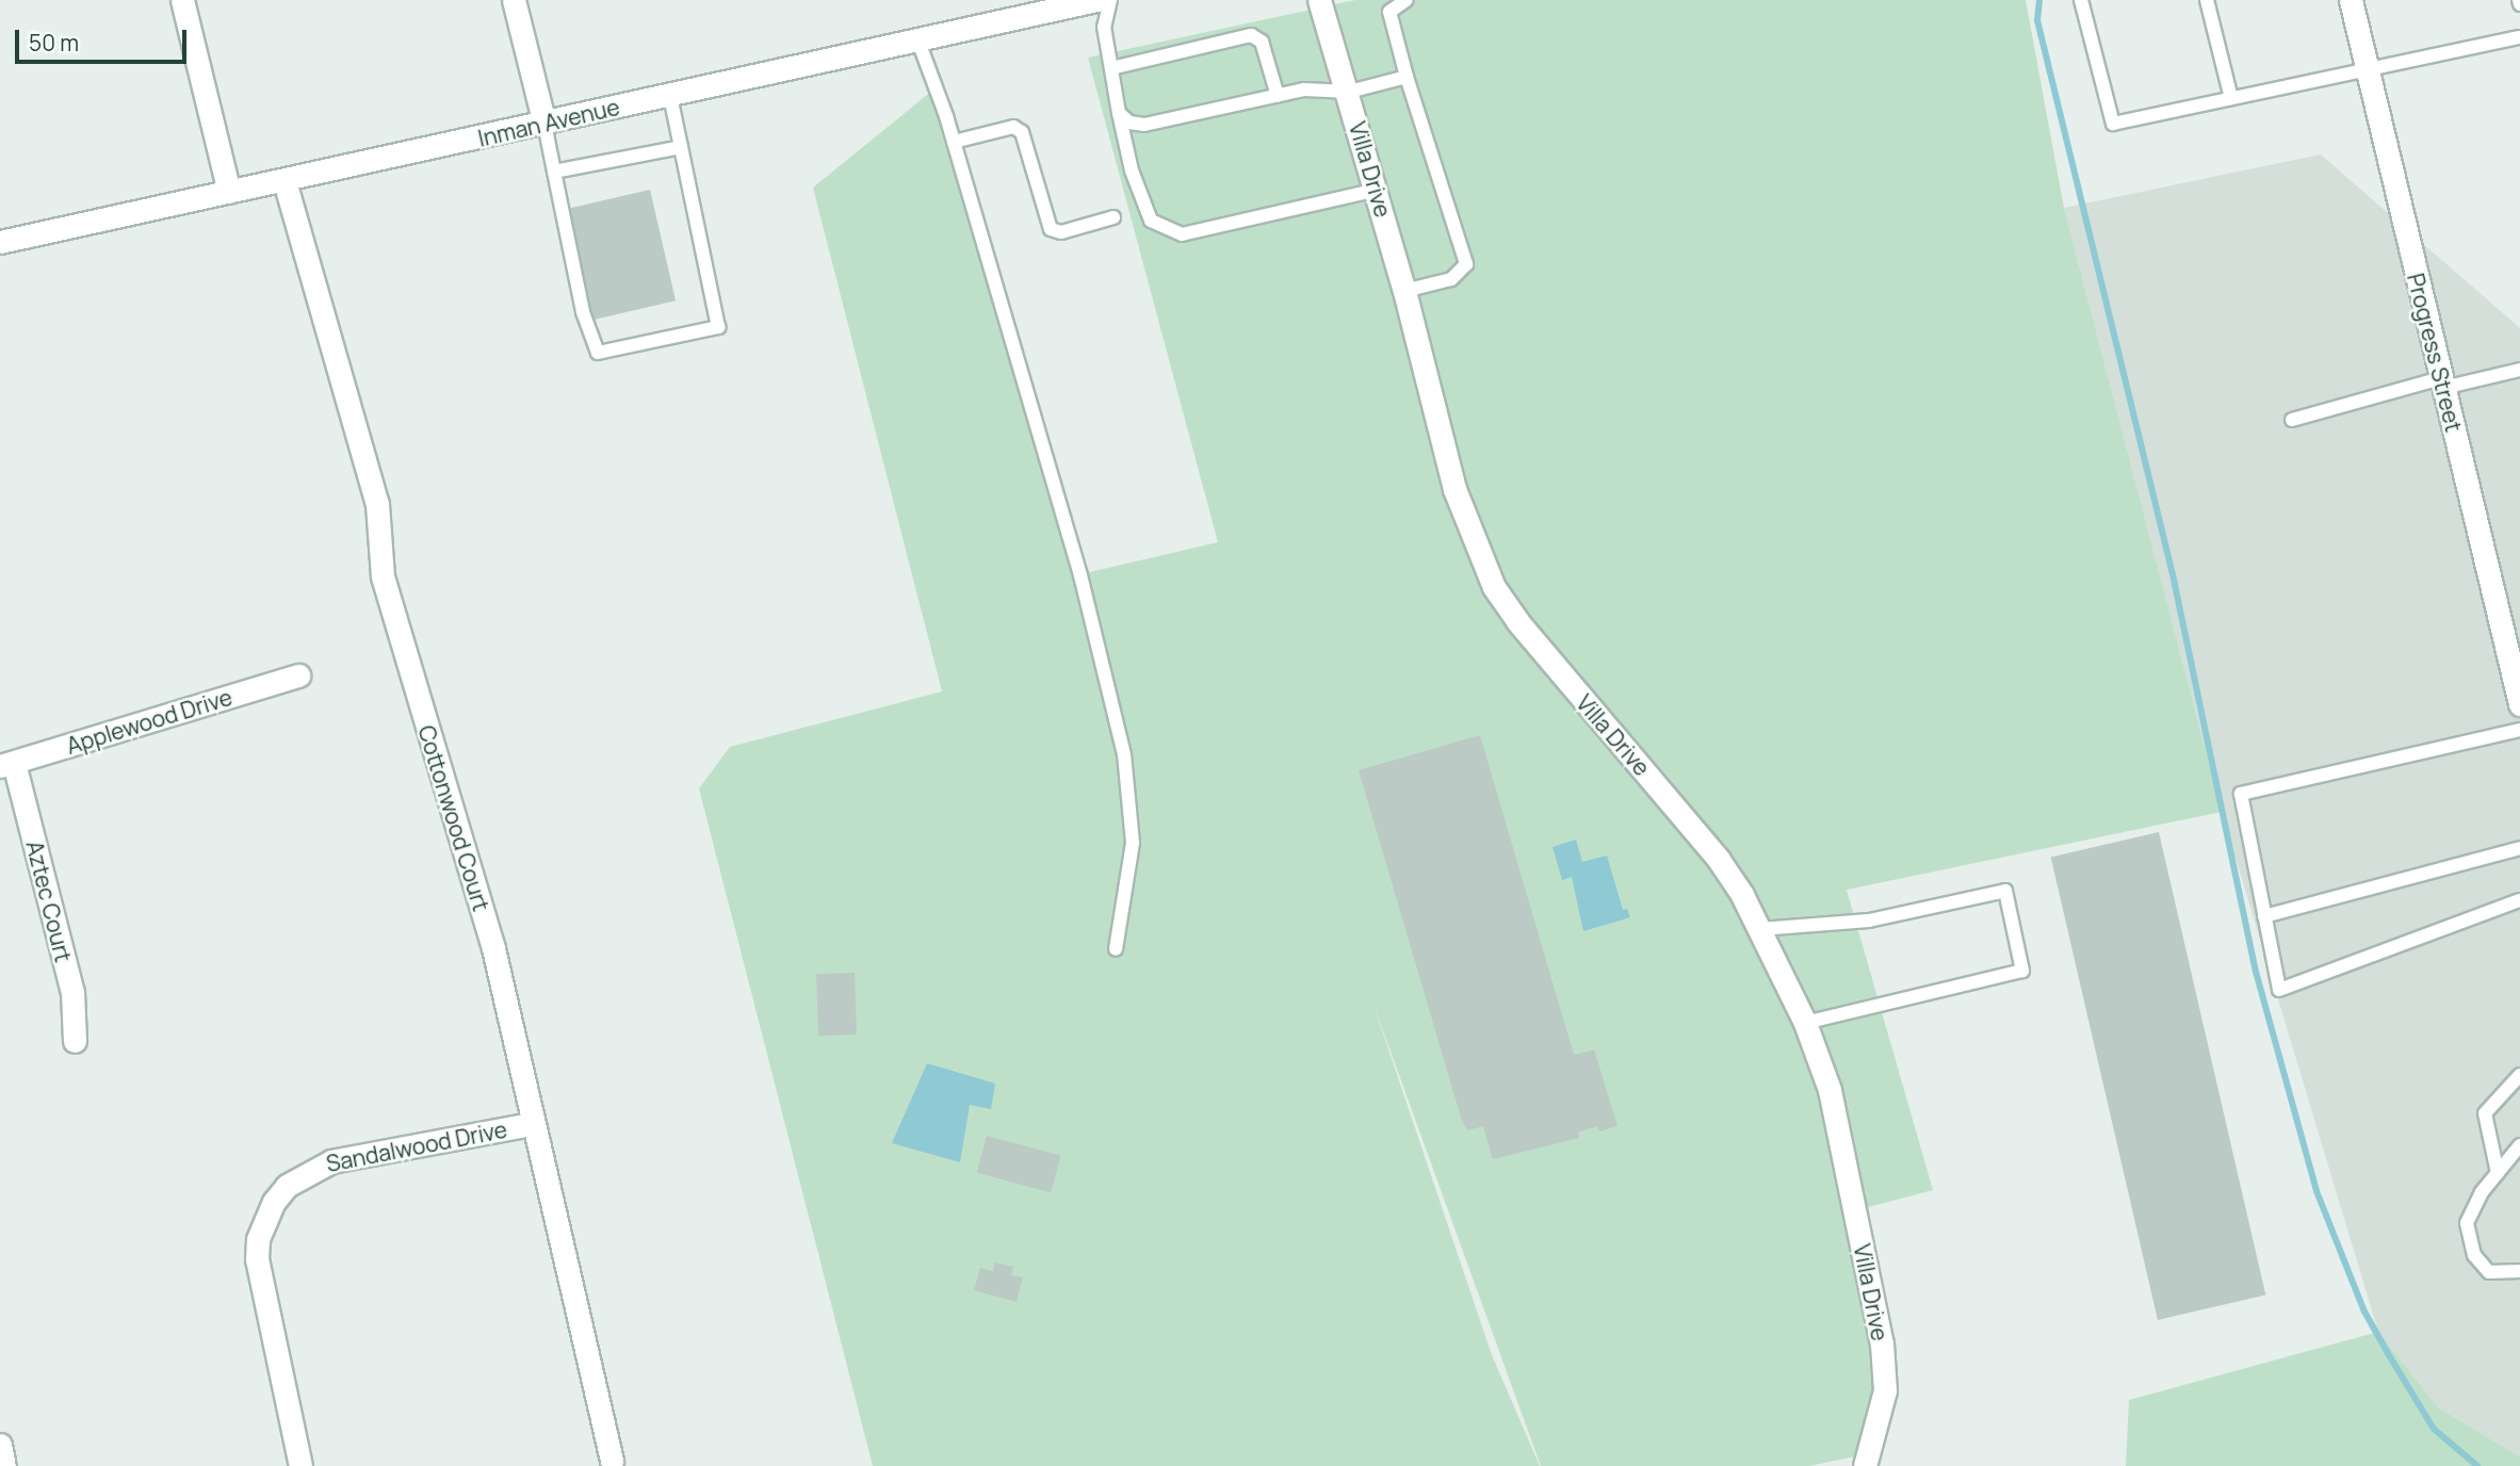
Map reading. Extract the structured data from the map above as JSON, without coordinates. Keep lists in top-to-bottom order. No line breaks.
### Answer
{"streets":{"street":["Inman Avenue","Villa Drive","Progress Street","Applewood Drive","Cottonwood Court","Aztec Court","Sandalwood Drive"]},"crossings":[["Inman Avenue","Cottonwood Court"],["Applewood Drive","Aztec Court"],["Cottonwood Court","Sandalwood Drive"]],"scale_bar":"50 m"}
